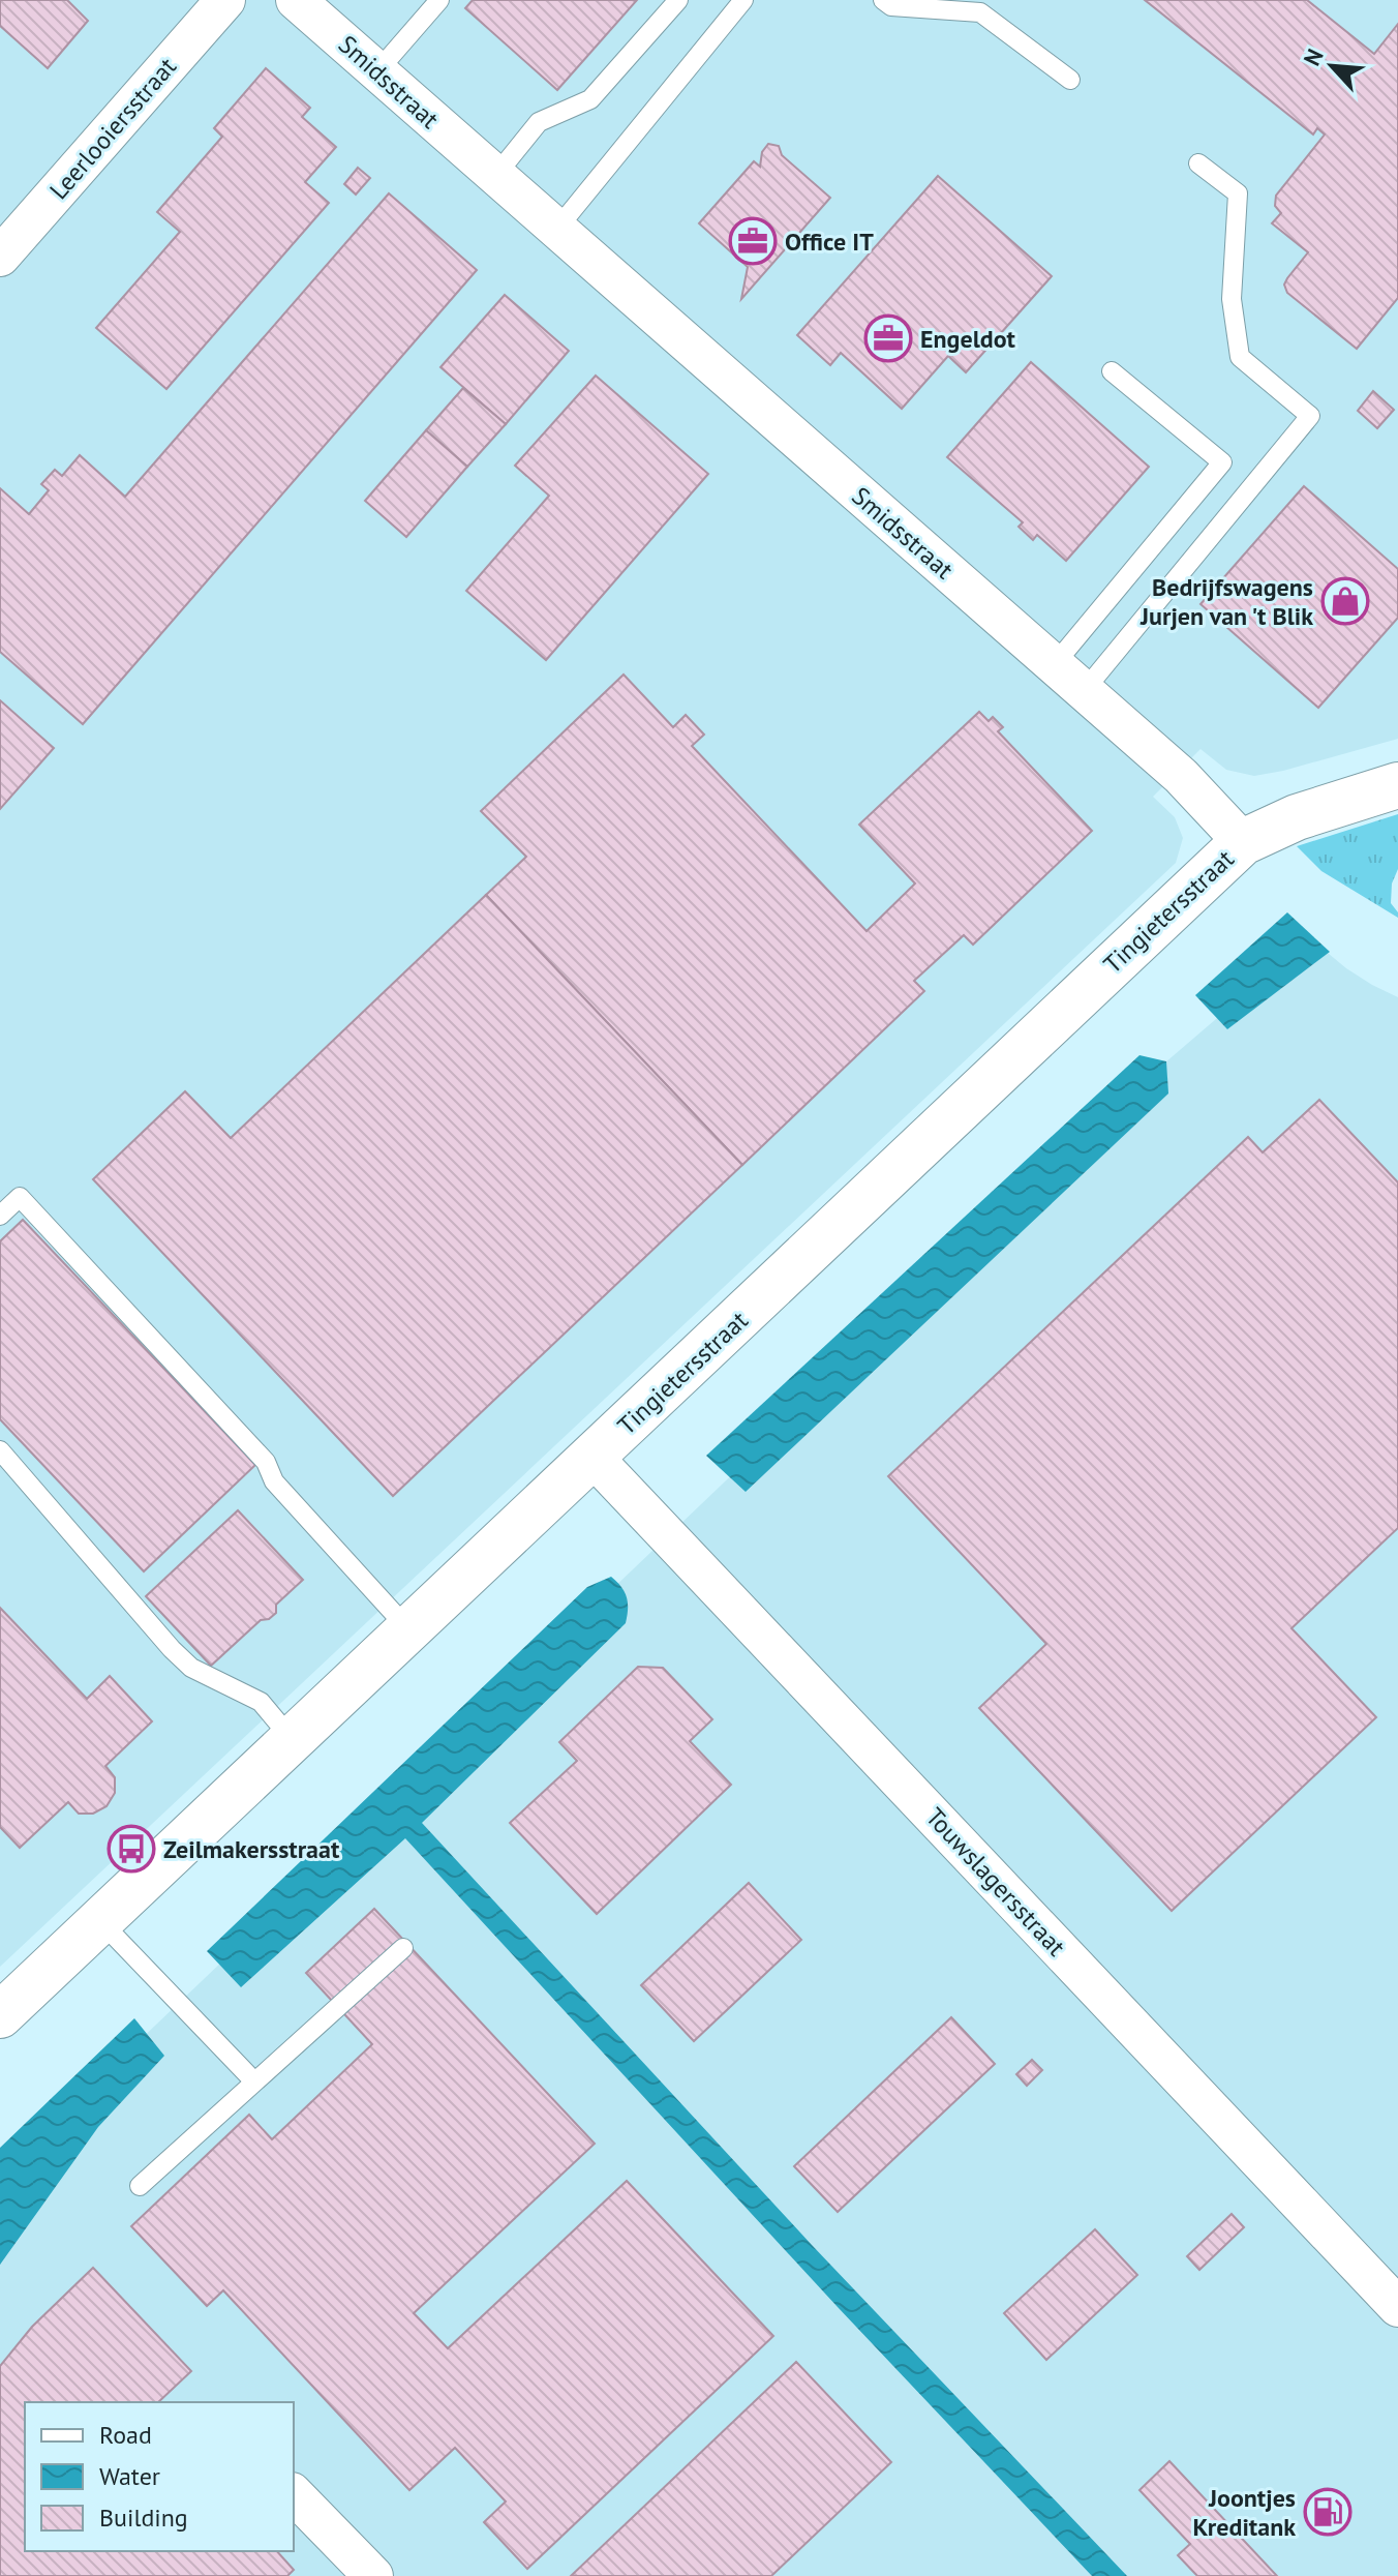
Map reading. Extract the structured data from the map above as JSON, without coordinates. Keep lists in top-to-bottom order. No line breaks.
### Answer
{"streets":{"street":["Smidsstraat","Leerlooiersstraat","Tingietersstraat","Touwslagersstraat"]},"crossings":[["Smidsstraat","Tingietersstraat"],["Tingietersstraat","Touwslagersstraat"]],"places":{"office":["Office IT","Engeldot"],"shop":["Bedrijfswagens Jurjen van 't Blik"],"bus stop":["Zeilmakersstraat"],"fuel station":["Joontjes Kreditank"]},"legend":["Road","Water","Building"],"north":"top left"}
